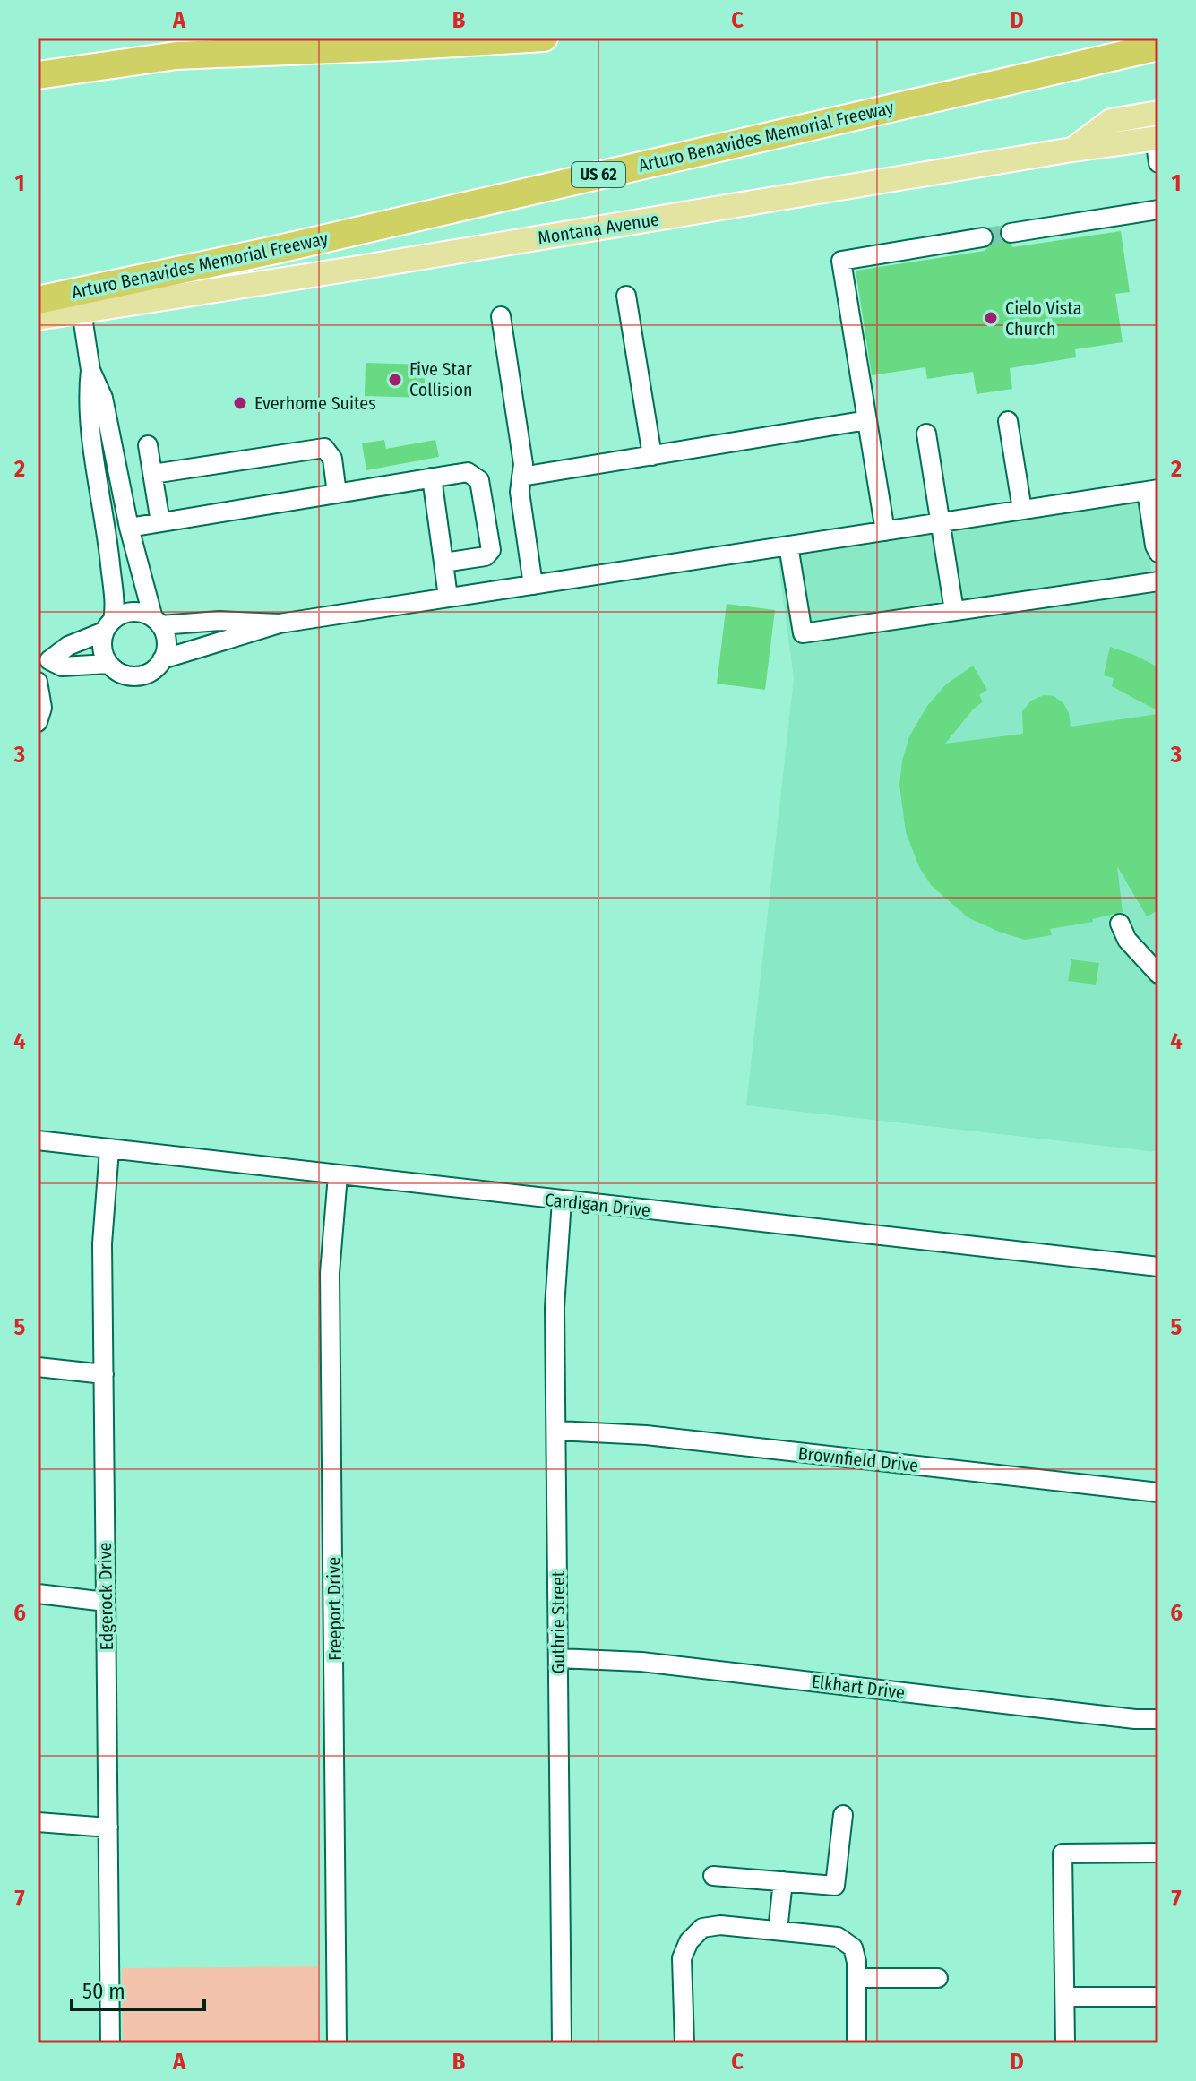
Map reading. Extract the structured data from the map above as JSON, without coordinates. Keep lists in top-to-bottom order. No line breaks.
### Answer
{"streets":{"highway":["Arturo Benavides Memorial Freeway","US 62"],"main road":["Montana Avenue"],"street":["Cardigan Drive","Brownfield Drive","Edgerock Drive","Freeport Drive","Guthrie Street","Elkhart Drive"]},"crossings":[["Cardigan Drive","Edgerock Drive"],["Cardigan Drive","Freeport Drive"],["Cardigan Drive","Guthrie Street"],["Brownfield Drive","Guthrie Street"],["Guthrie Street","Elkhart Drive"]],"places":["Cielo Vista Church","Five Star Collision","Everhome Suites"],"scale_bar":"50 m","grid":{"columns":["A","B","C","D"],"rows":["1","2","3","4","5","6","7"]}}
